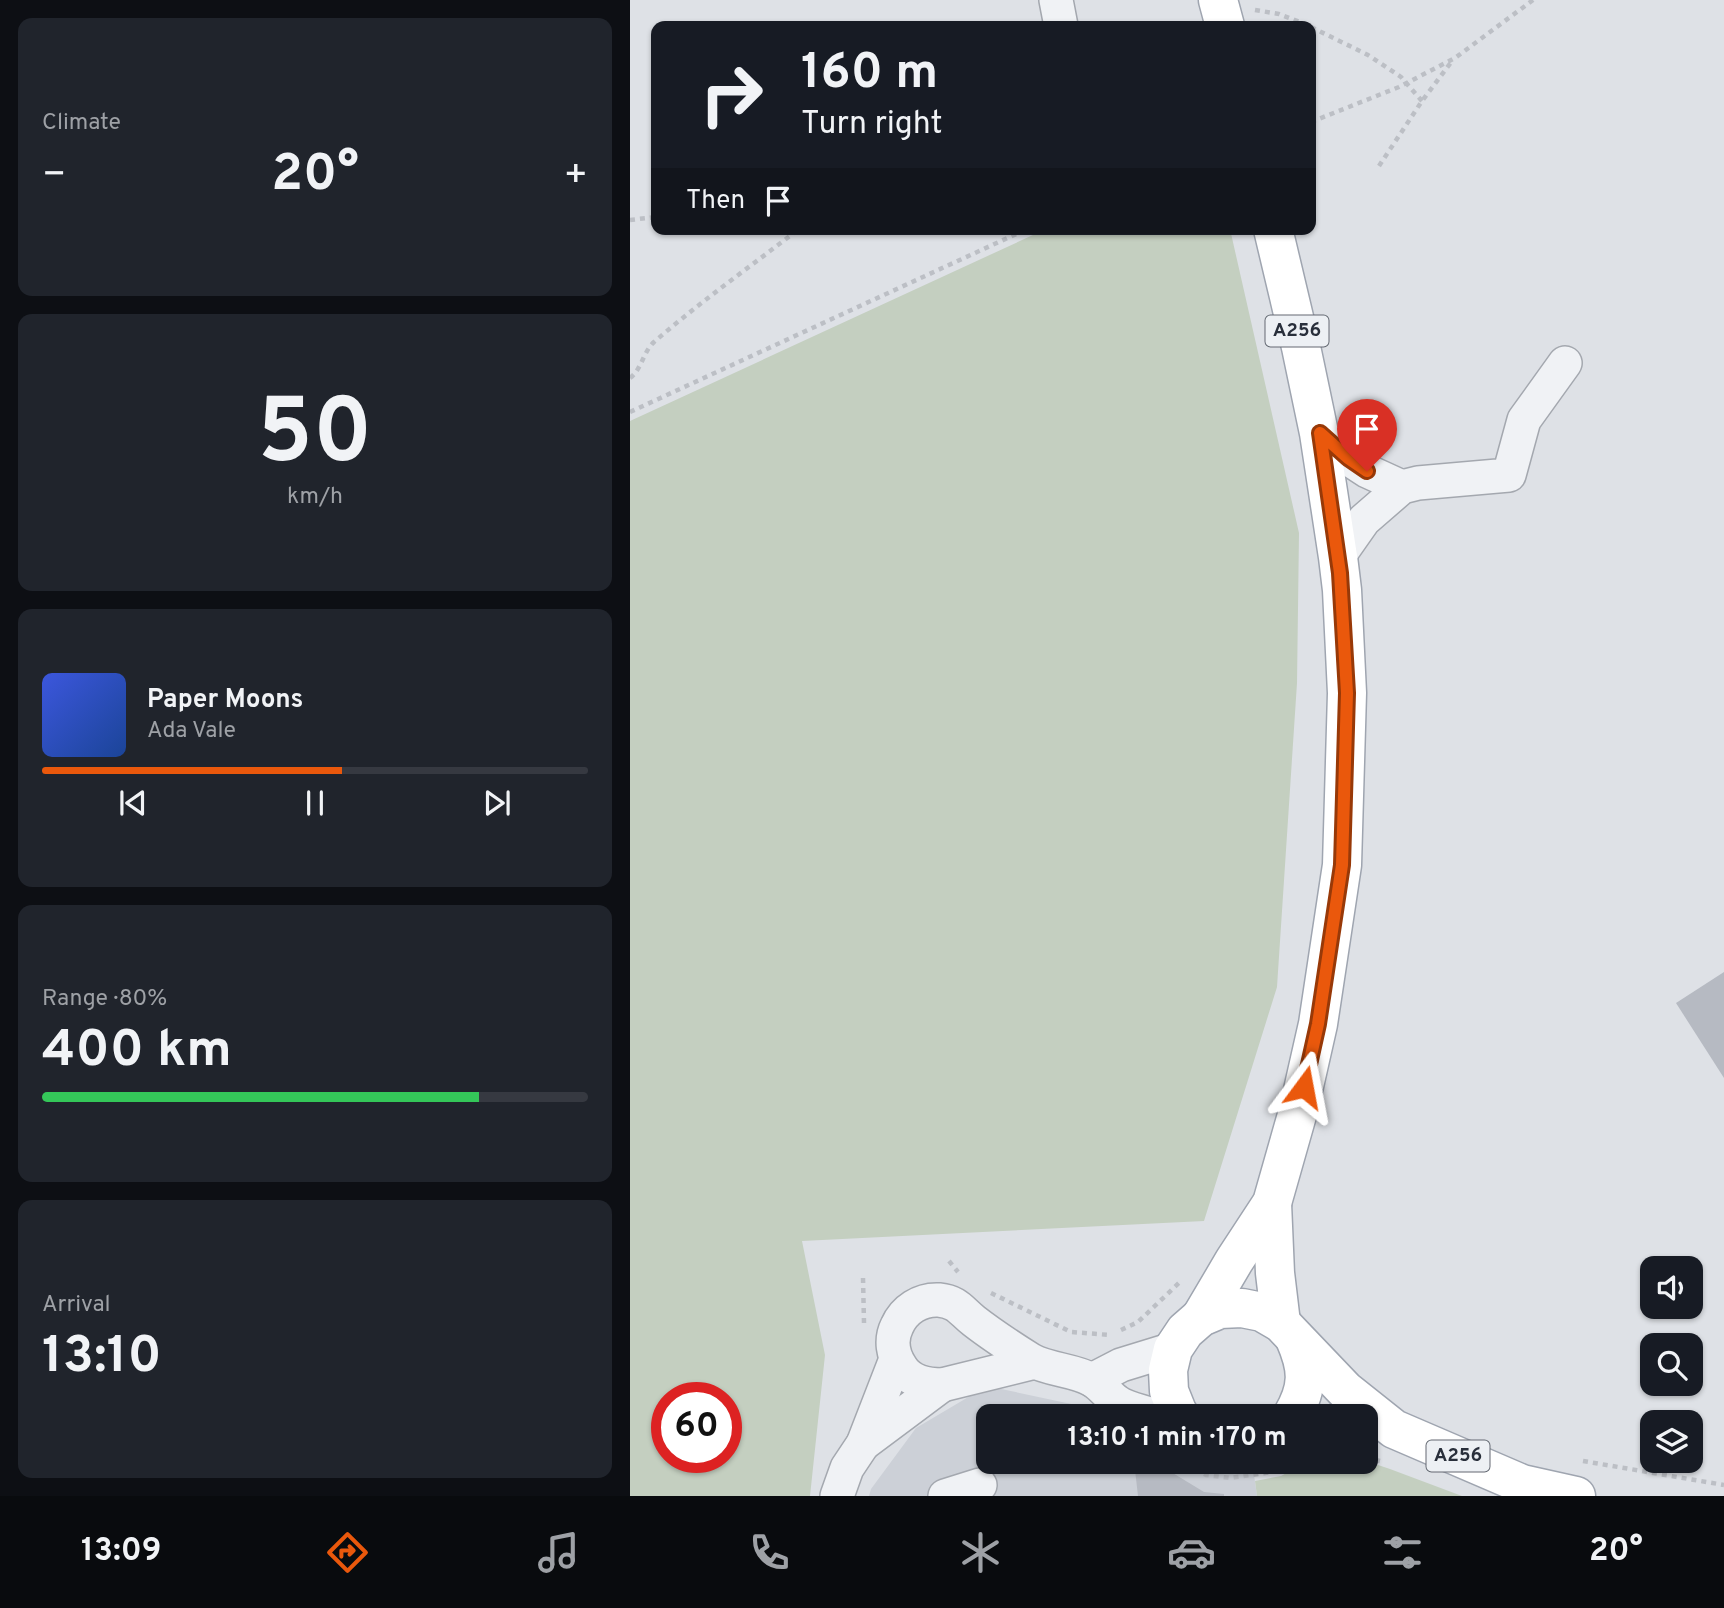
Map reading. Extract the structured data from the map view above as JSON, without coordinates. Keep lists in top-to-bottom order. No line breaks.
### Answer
{"streets":{"main road":["A256"]},"page":{"tile":["Climate",["50","km/h"],["Range · 80%","400 km"],["Arrival","13:10"]],"turn":["160 m","Turn right"],"heat":["−","20°","+"],"then":"Then","song":["Paper Moons","Ada Vale"],"limit":"60","trip":"13:10 · 1 min · 170 m","tabs":["13:09","20°"]}}
